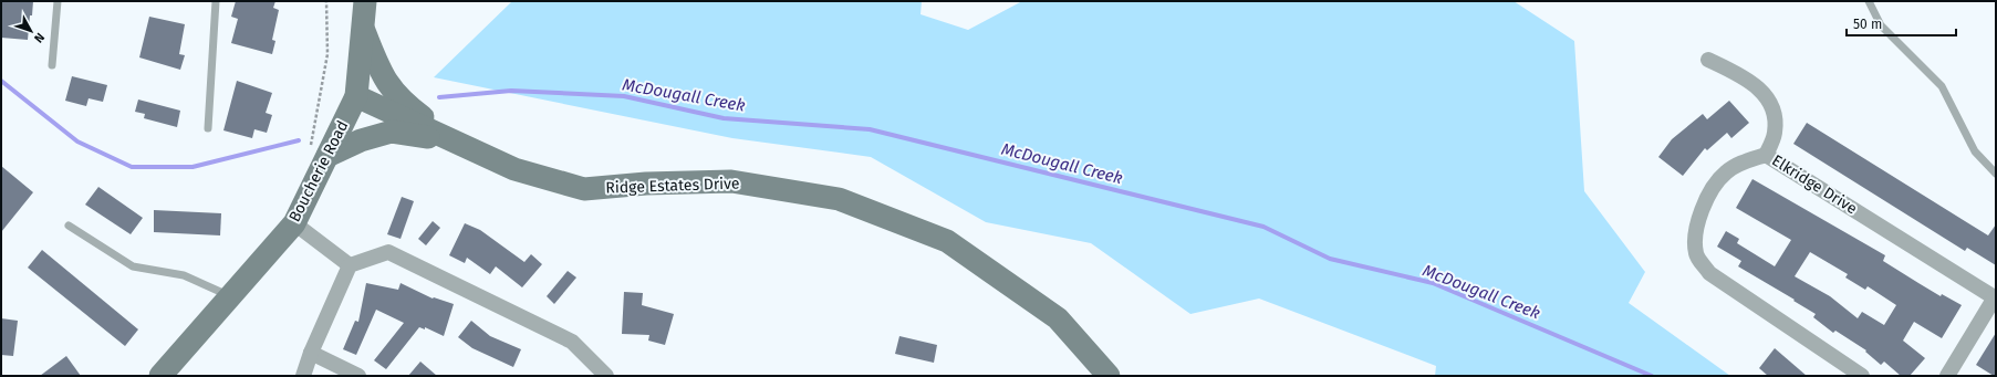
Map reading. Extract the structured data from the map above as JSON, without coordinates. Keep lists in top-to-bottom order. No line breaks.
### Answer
{"streets":{"street":["Boucherie Road","Elkridge Drive","Ridge Estates Drive"]},"crossings":[["Boucherie Road","Ridge Estates Drive"]],"water":["McDougall Creek"],"scale_bar":"50 m","north":"bottom right"}
